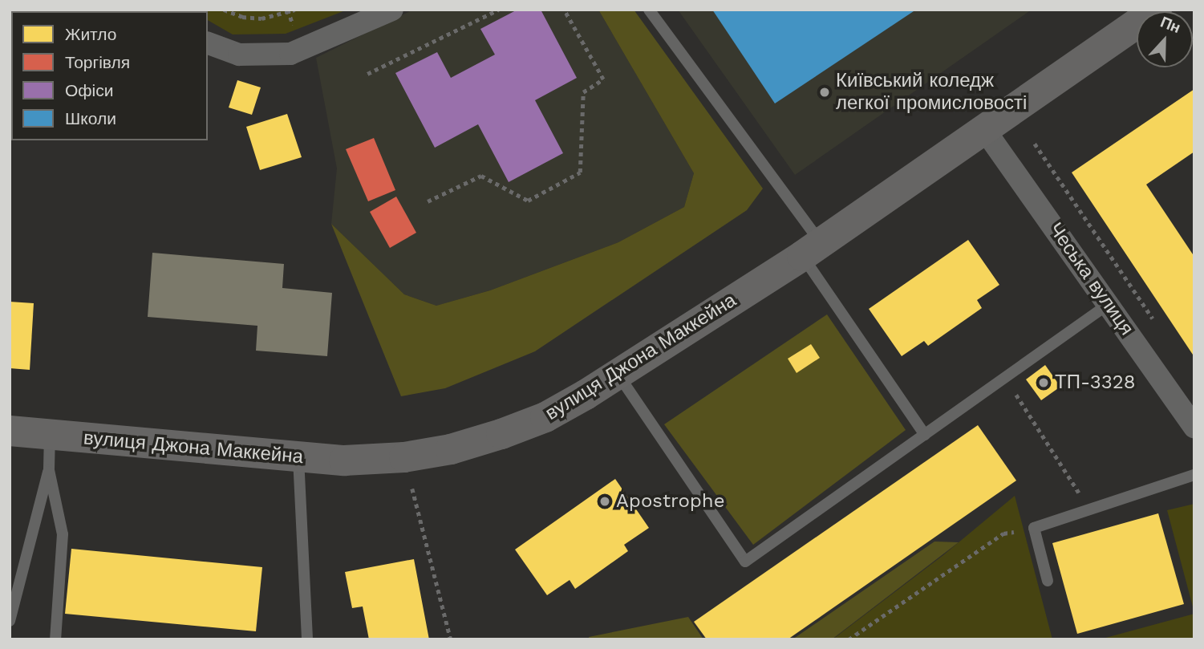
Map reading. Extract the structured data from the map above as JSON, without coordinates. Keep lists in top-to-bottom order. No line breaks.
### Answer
{"streets":{"street":["Чеська вулиця","вулиця Джона Маккейна"]},"crossings":[["Чеська вулиця","вулиця Джона Маккейна"]],"places":["Київський коледж легкої промисловості","ТП-3328","Apostrophe"],"legend":["Житло","Торгівля","Офіси","Школи"],"north":"top"}
